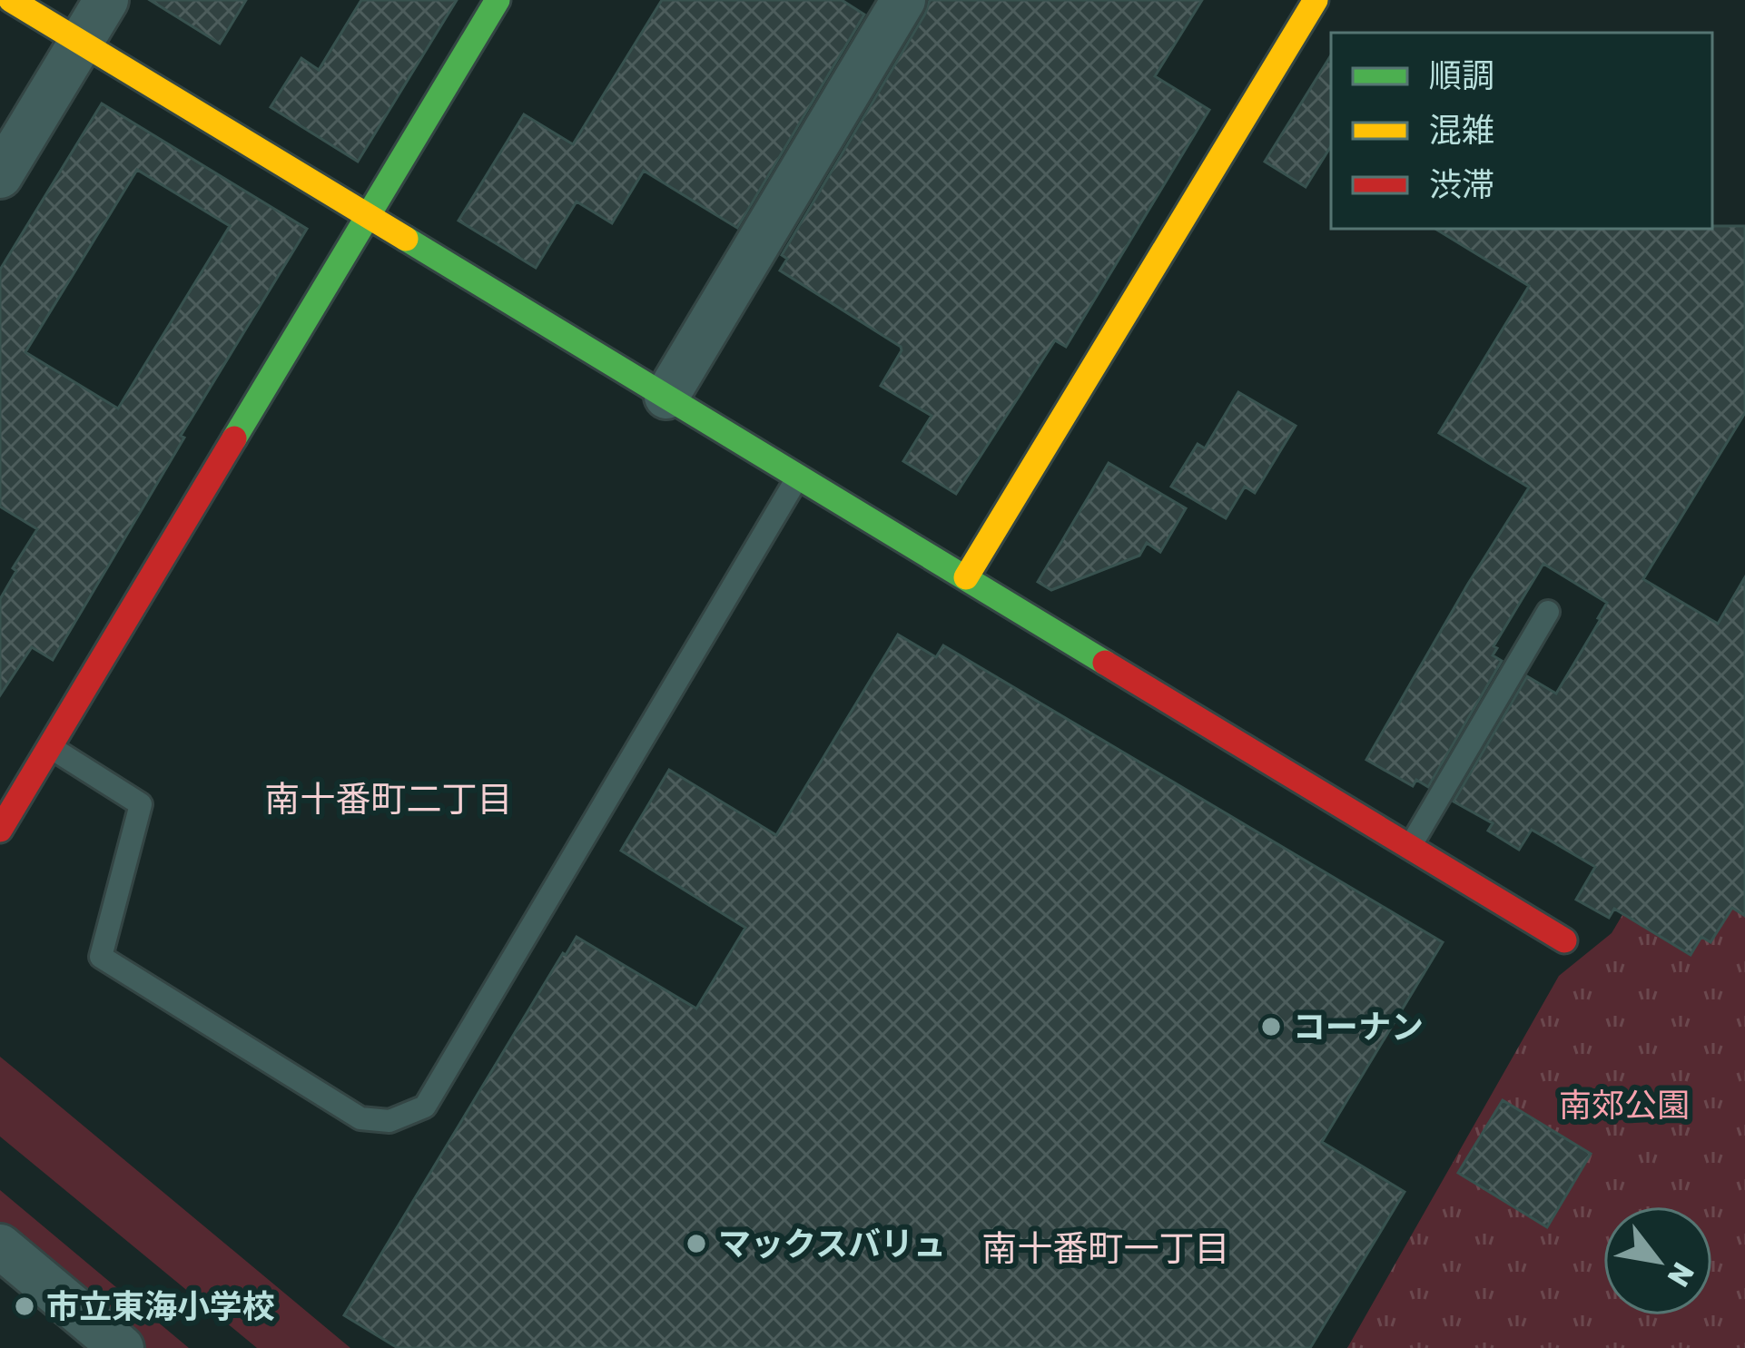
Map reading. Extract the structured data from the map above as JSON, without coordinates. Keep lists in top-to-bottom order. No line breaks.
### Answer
{"districts":["南十番町二丁目","南十番町一丁目"],"parks":["南郊公園"],"places":["コーナン","マックスバリュ","市立東海小学校"],"legend":["順調","混雑","渋滞"],"north":"bottom right"}
